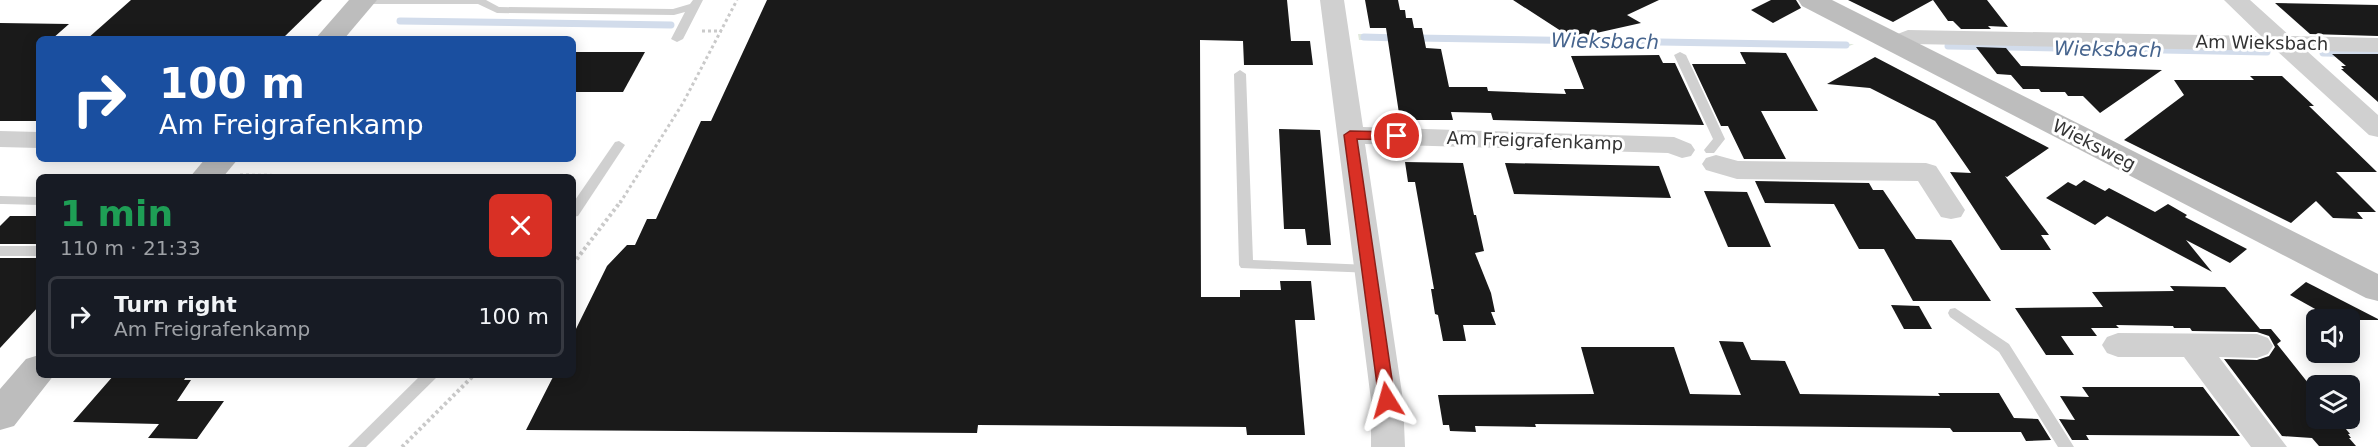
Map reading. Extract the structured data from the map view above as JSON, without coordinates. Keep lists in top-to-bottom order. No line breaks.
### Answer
{"streets":{"street":["Am Wieksbach","Am Freigrafenkamp","Wieksweg"]},"crossings":[["Am Wieksbach","Wieksweg"]],"water":["Wieksbach"],"page":{"turn":["100 m","Am Freigrafenkamp"],"heading":["1 min","110 m · 21:33"],"list":[{"name":"Turn right","note":"Am Freigrafenkamp","value":"100 m"}]}}
